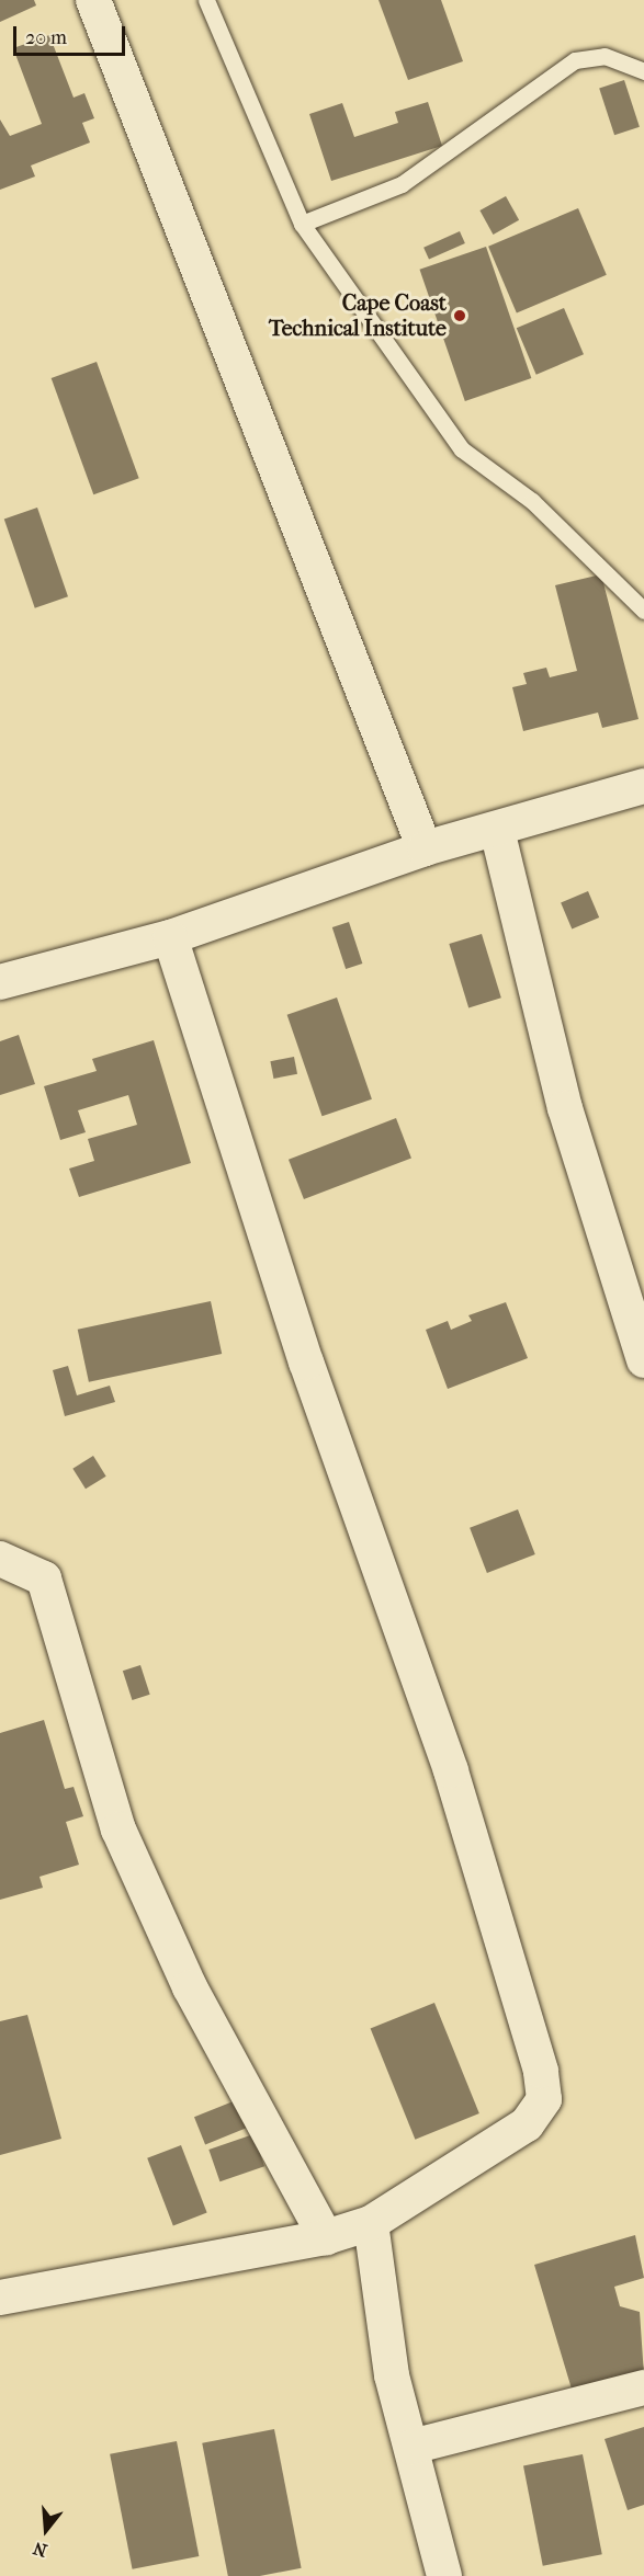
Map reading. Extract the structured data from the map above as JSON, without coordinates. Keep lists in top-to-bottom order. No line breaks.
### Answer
{"places":["Cape Coast Technical Institute"],"scale_bar":"20 m","north":"bottom"}
